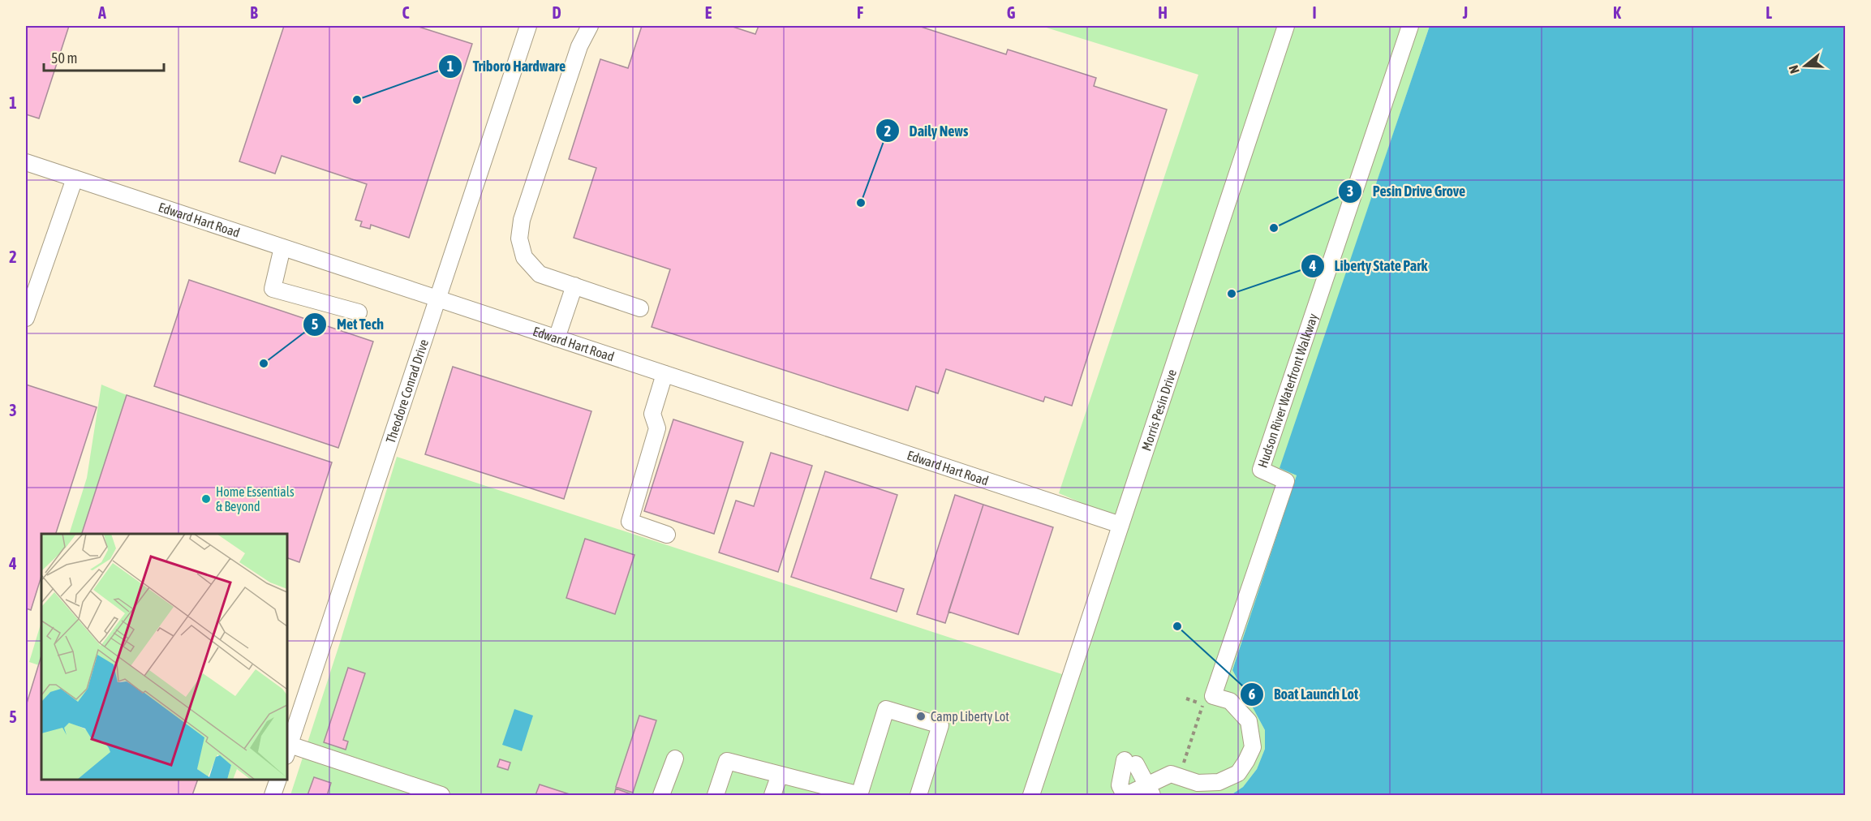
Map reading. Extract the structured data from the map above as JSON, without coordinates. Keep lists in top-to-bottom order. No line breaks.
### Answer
{"streets":{"street":["Edward Hart Road","Hudson River Waterfront Walkway","Theodore Conrad Drive","Morris Pesin Drive"]},"crossings":[["Edward Hart Road","Theodore Conrad Drive"],["Edward Hart Road","Morris Pesin Drive"]],"places":["Triboro Hardware","Daily News","Pesin Drive Grove","Liberty State Park","Met Tech","Home Essentials & Beyond","Boat Launch Lot","Camp Liberty Lot"],"scale_bar":"50 m","north":"left","grid":{"columns":["A","B","C","D","E","F","G","H","I","J","K","L"],"rows":["1","2","3","4","5"]}}
